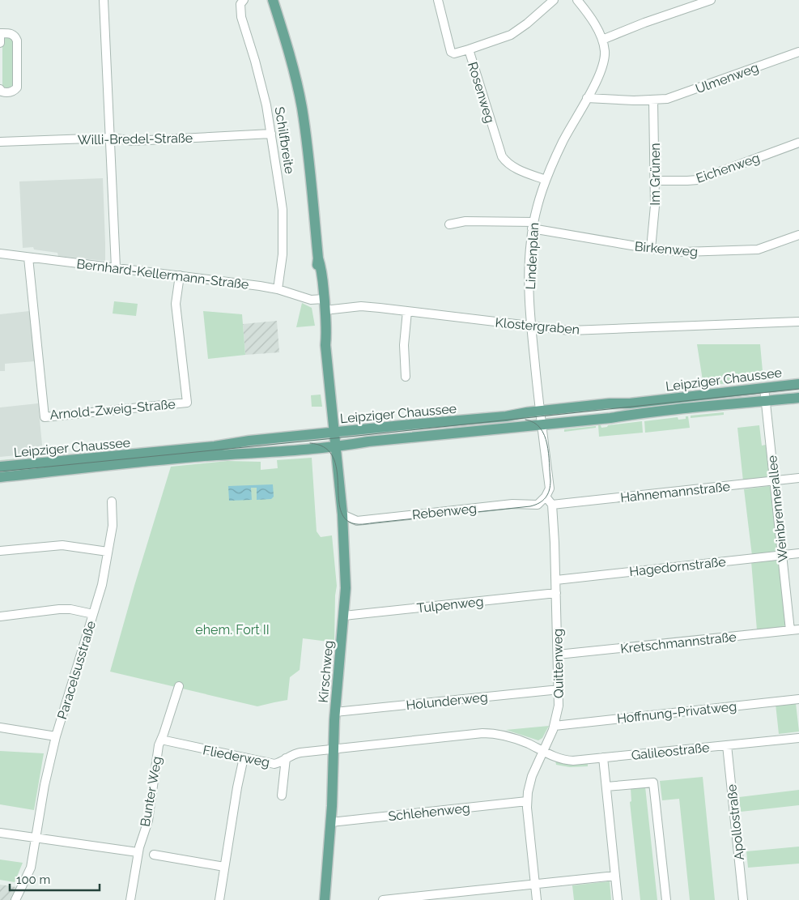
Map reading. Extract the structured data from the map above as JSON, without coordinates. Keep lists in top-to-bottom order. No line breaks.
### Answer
{"streets":{"main road":["Schilfbreite","Leipziger Chaussee","Kirschweg"],"street":["Ulmenweg","Rosenweg","Willi-Bredel-Straße","Eichenweg","Im Grünen","Birkenweg","Lindenplan","Bernhard-Kellermann-Straße","Klostergraben","Arnold-Zweig-Straße","Hahnemannstraße","Weinbrennerallee","Rebenweg","Hagedornstraße","Tulpenweg","Kretschmannstraße","Quittenweg","Paracelsusstraße","Holunderweg","Hoffnung-Privatweg","Galileostraße","Fliederweg","Bunter Weg","Schlehenweg","Apollostraße"]},"crossings":[["Ulmenweg","Im Grünen"],["Ulmenweg","Lindenplan"],["Rosenweg","Lindenplan"],["Willi-Bredel-Straße","Schilfbreite"],["Schilfbreite","Bernhard-Kellermann-Straße"],["Schilfbreite","Klostergraben"],["Schilfbreite","Leipziger Chaussee"],["Schilfbreite","Kirschweg"],["Eichenweg","Im Grünen"],["Im Grünen","Birkenweg"],["Birkenweg","Lindenplan"],["Lindenplan","Klostergraben"],["Lindenplan","Leipziger Chaussee"],["Bernhard-Kellermann-Straße","Arnold-Zweig-Straße"],["Leipziger Chaussee","Weinbrennerallee"],["Leipziger Chaussee","Kirschweg"],["Hahnemannstraße","Weinbrennerallee"],["Hahnemannstraße","Quittenweg"],["Weinbrennerallee","Hagedornstraße"],["Weinbrennerallee","Kretschmannstraße"],["Rebenweg","Kirschweg"],["Hagedornstraße","Quittenweg"],["Tulpenweg","Quittenweg"],["Tulpenweg","Kirschweg"],["Kretschmannstraße","Quittenweg"],["Quittenweg","Holunderweg"],["Quittenweg","Hoffnung-Privatweg"],["Quittenweg","Galileostraße"],["Quittenweg","Schlehenweg"],["Kirschweg","Holunderweg"],["Kirschweg","Fliederweg"],["Kirschweg","Schlehenweg"],["Galileostraße","Apollostraße"],["Fliederweg","Bunter Weg"]],"parks":["ehem. Fort II"],"scale_bar":"100 m"}
